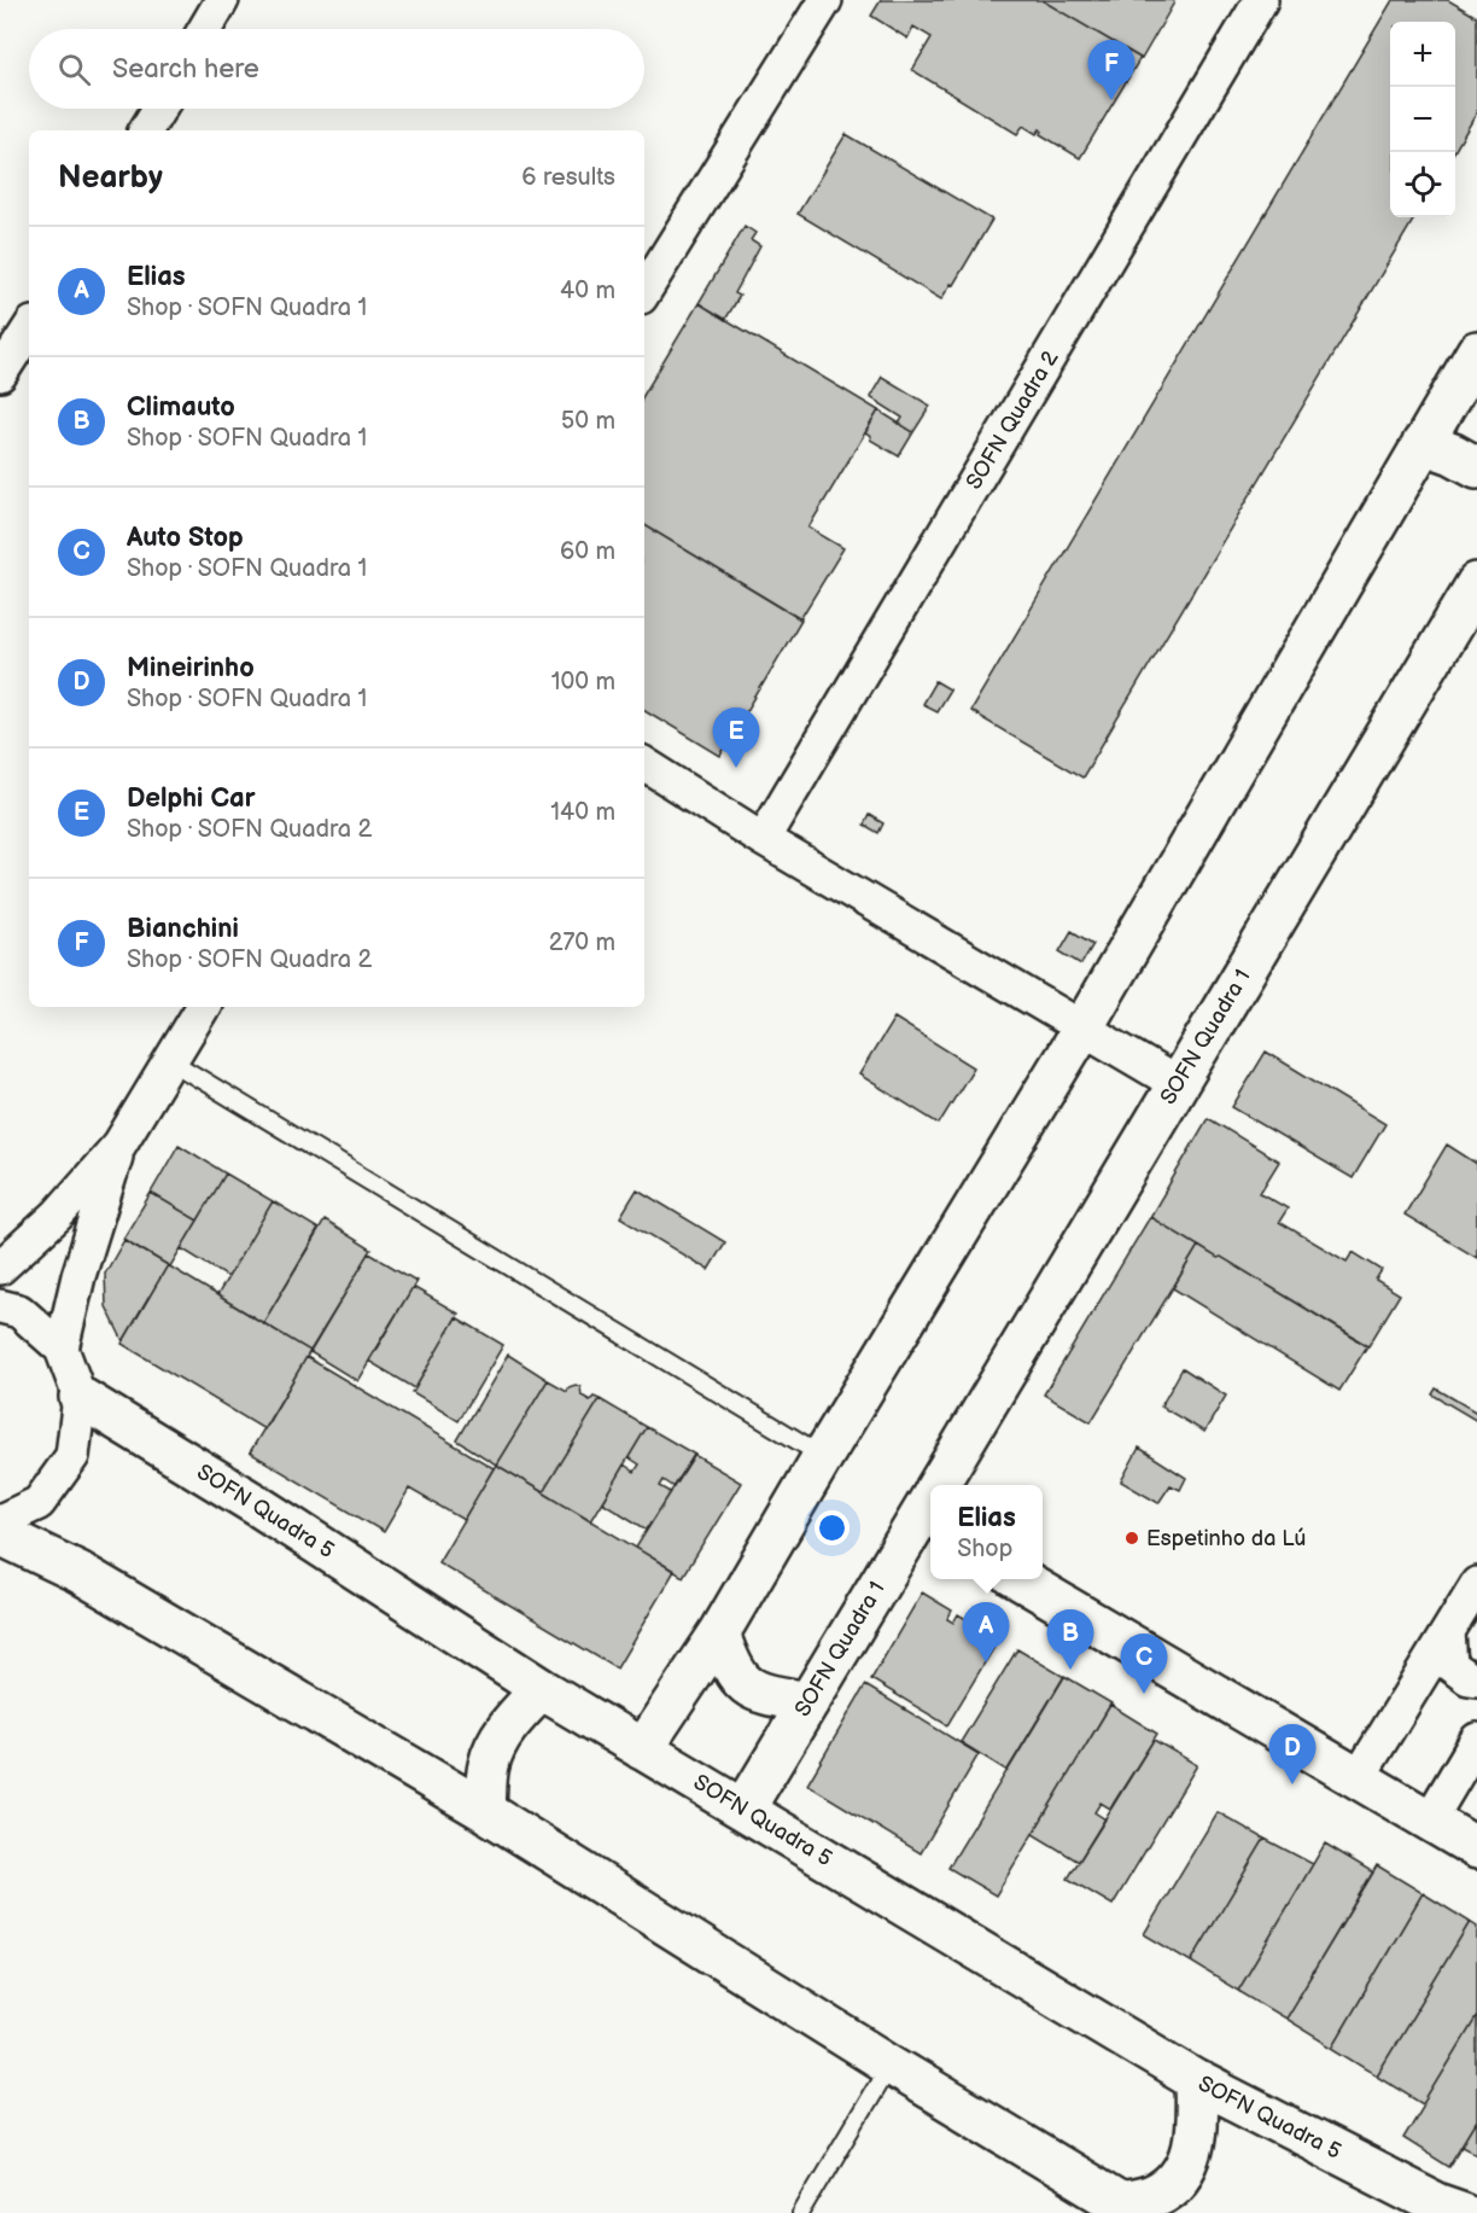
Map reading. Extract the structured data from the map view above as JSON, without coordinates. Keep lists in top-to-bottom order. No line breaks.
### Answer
{"streets":{"street":["SOFN Quadra 2","SOFN Quadra 1","SOFN Quadra 5"]},"crossings":[["SOFN Quadra 1","SOFN Quadra 5"]],"places":["Espetinho da Lú"],"page":{"map_buttons":["+","−"],"search":"Search here","pins":["F","E","A","B","C","D"],"heading":["Nearby","6 results"],"list":[{"mark":"A","name":"Elias","note":"Shop · SOFN Quadra 1","value":"40 m"},{"mark":"B","name":"Climauto","note":"Shop · SOFN Quadra 1","value":"50 m"},{"mark":"C","name":"Auto Stop","note":"Shop · SOFN Quadra 1","value":"60 m"},{"mark":"D","name":"Mineirinho","note":"Shop · SOFN Quadra 1","value":"100 m"},{"mark":"E","name":"Delphi Car","note":"Shop · SOFN Quadra 2","value":"140 m"},{"mark":"F","name":"Bianchini","note":"Shop · SOFN Quadra 2","value":"270 m"}],"popup":["Elias","Shop"]}}
